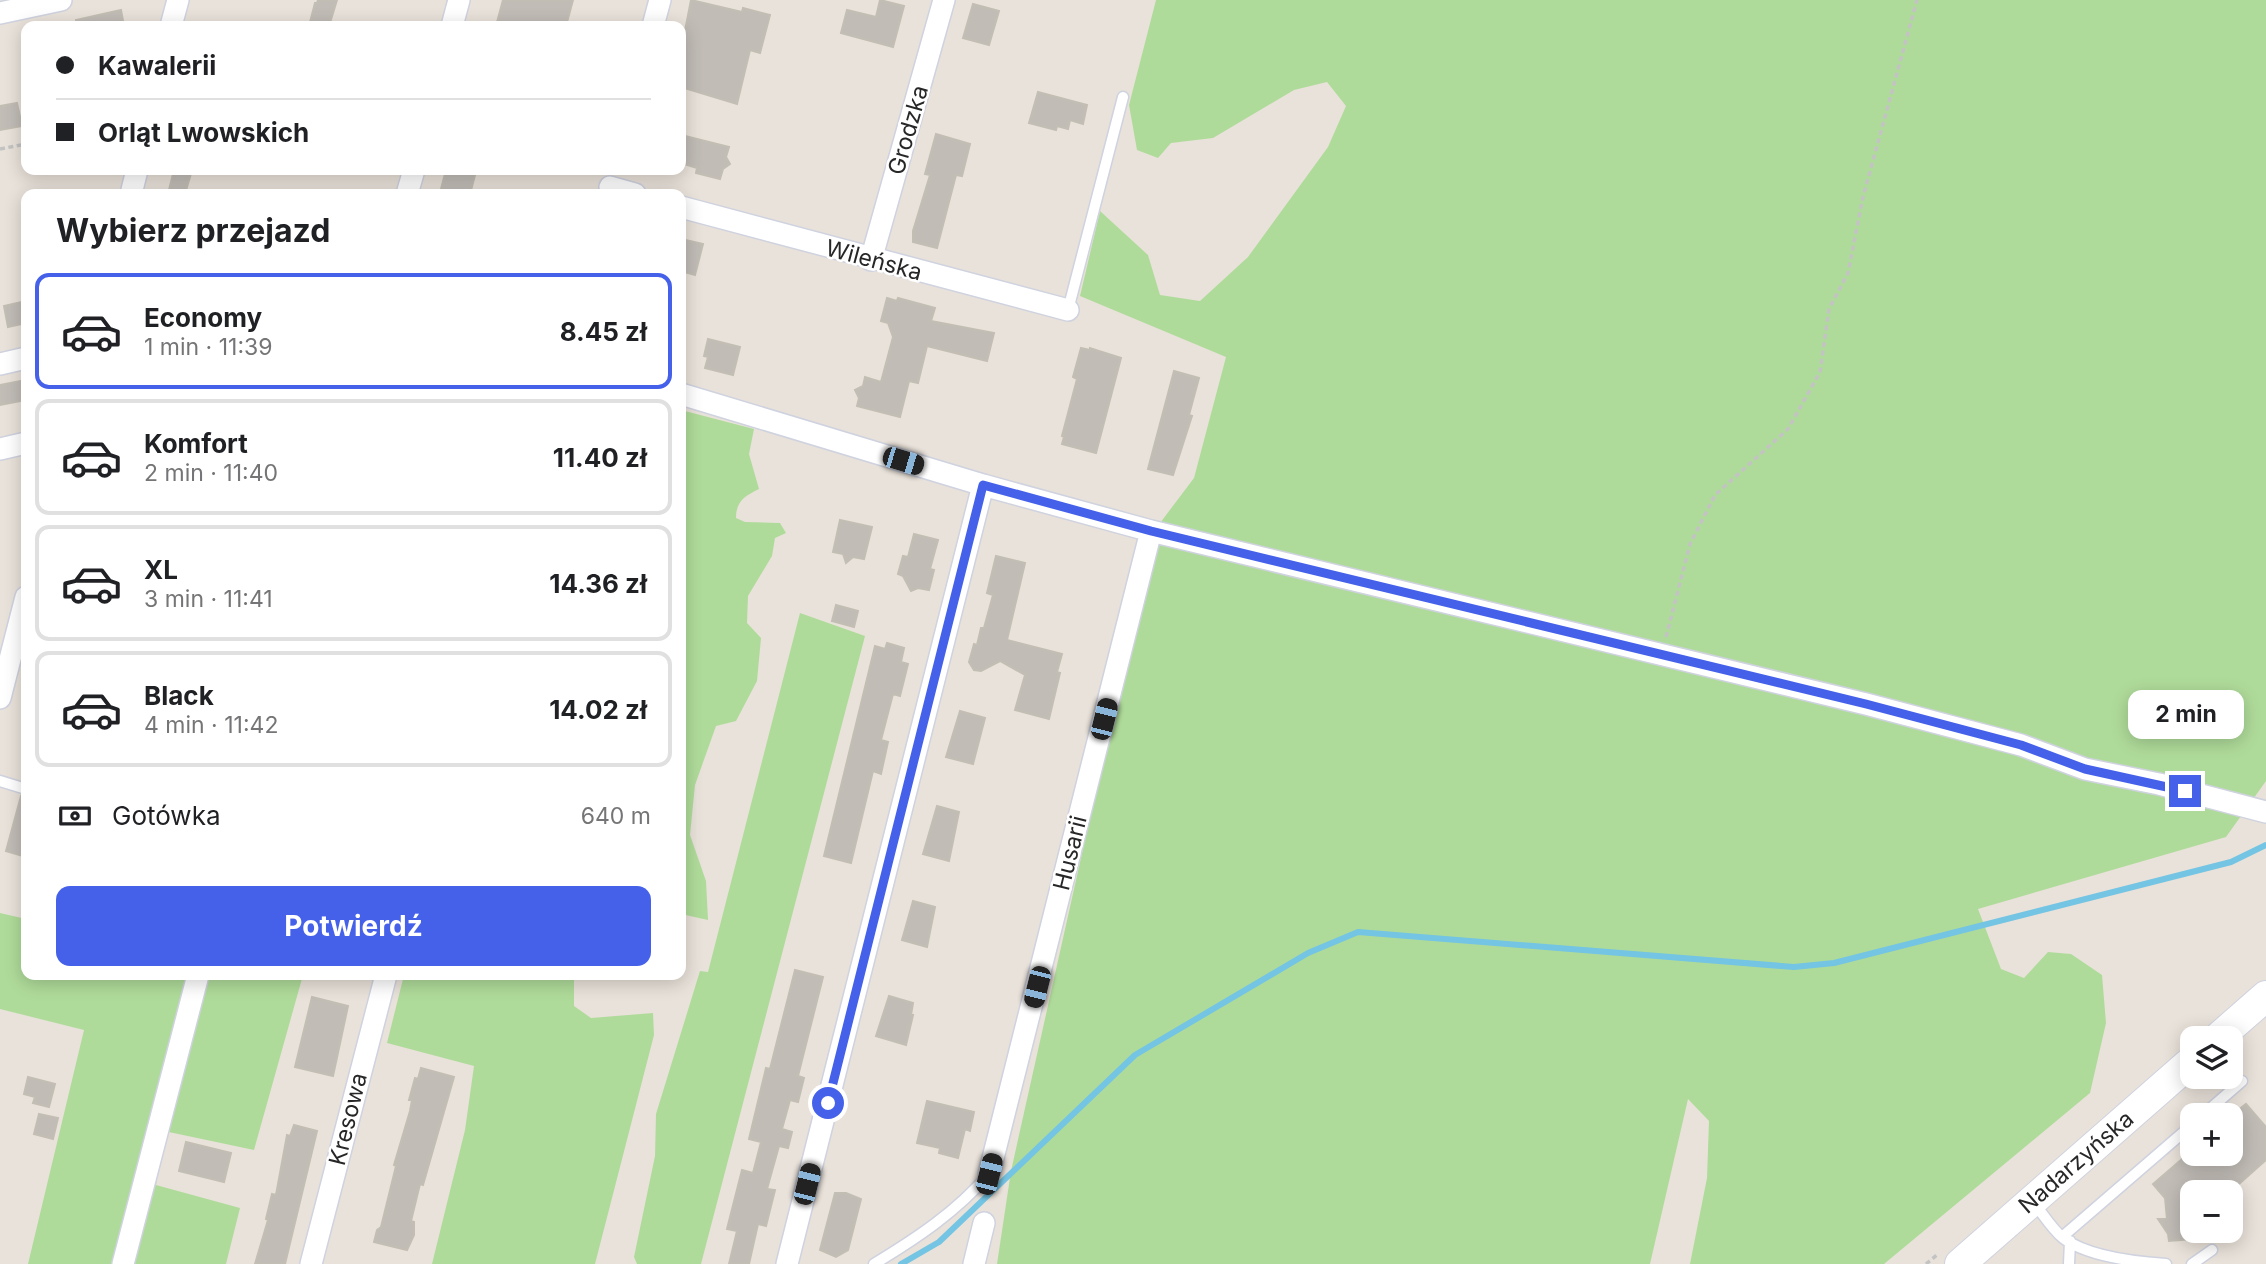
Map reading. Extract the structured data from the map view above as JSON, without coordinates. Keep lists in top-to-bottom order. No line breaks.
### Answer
{"streets":{"main road":["Nadarzyńska"],"street":["Grodzka","Wileńska","Husarii","Kresowa"]},"crossings":[["Grodzka","Wileńska"]],"page":{"banner":["Kawalerii","Orląt Lwowskich"],"heading":"Wybierz przejazd","list":[{"name":"Economy","note":"1 min · 11:39","value":"8.45 zł"},{"name":"Komfort","note":"2 min · 11:40","value":"11.40 zł"},{"name":"XL","note":"3 min · 11:41","value":"14.36 zł"},{"name":"Black","note":"4 min · 11:42","value":"14.02 zł"}],"bubble":"2 min","pay":["Gotówka","640 m"],"buttons":"Potwierdź","map_buttons":["+","−"]}}
